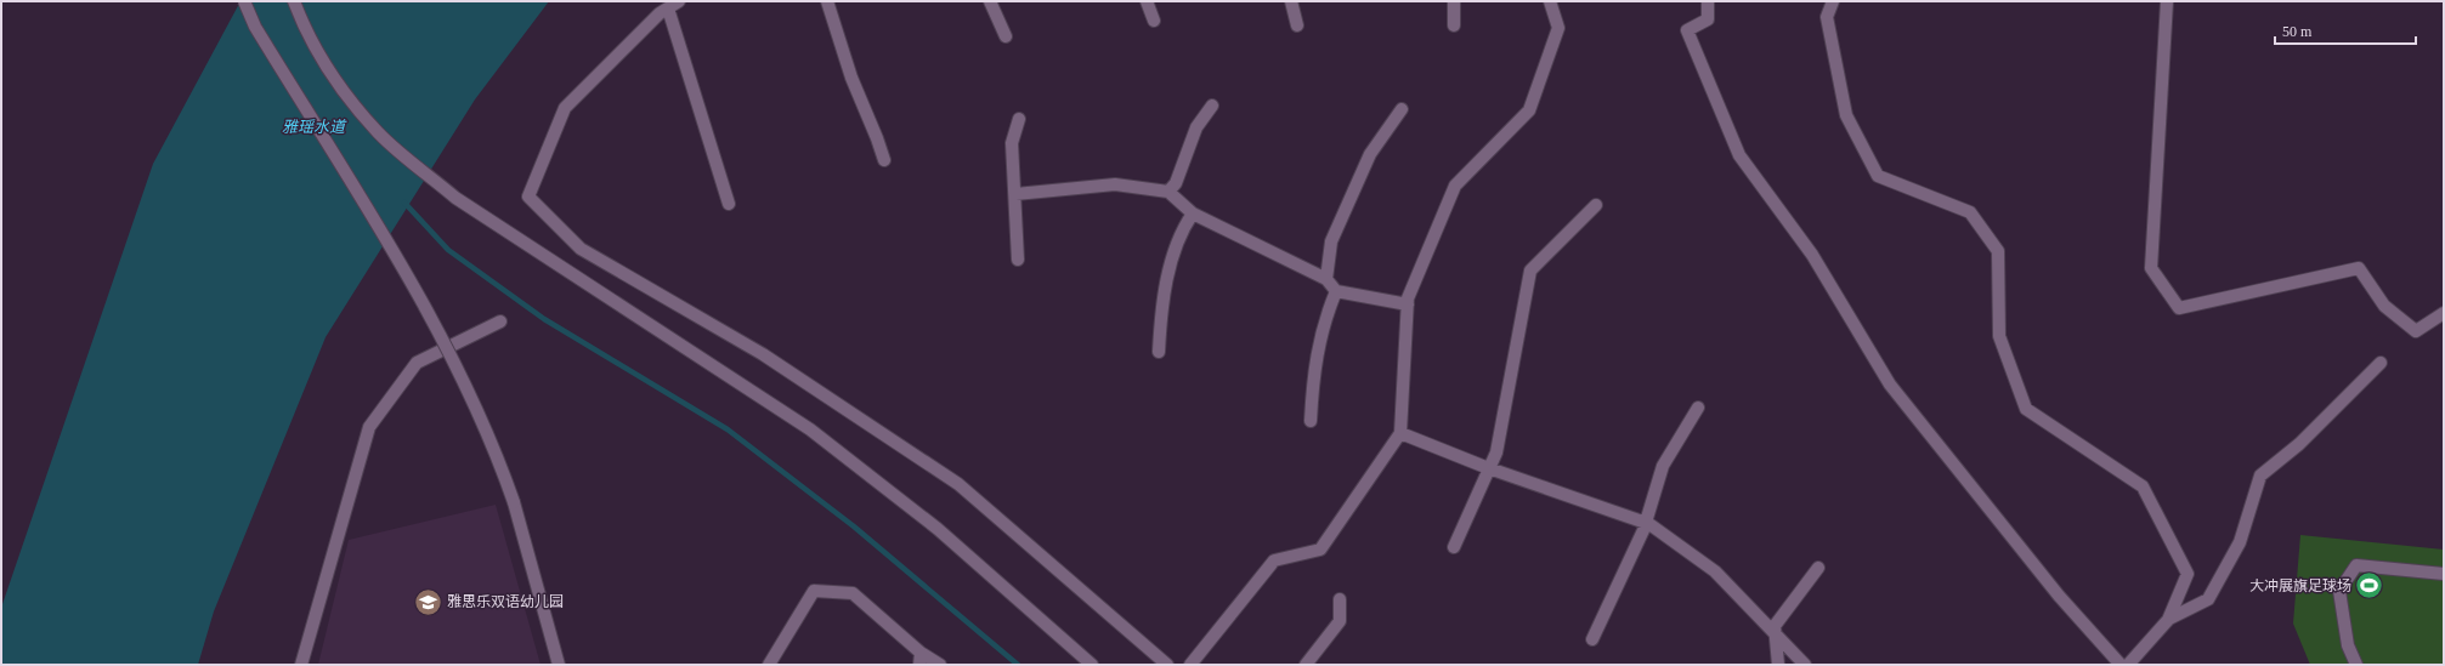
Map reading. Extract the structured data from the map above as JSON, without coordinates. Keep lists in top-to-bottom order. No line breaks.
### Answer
{"water":["雅瑶水道"],"places":{"sports":["大冲展旗足球场"],"school or university":["雅思乐双语幼儿园"]},"scale_bar":"50 m"}
